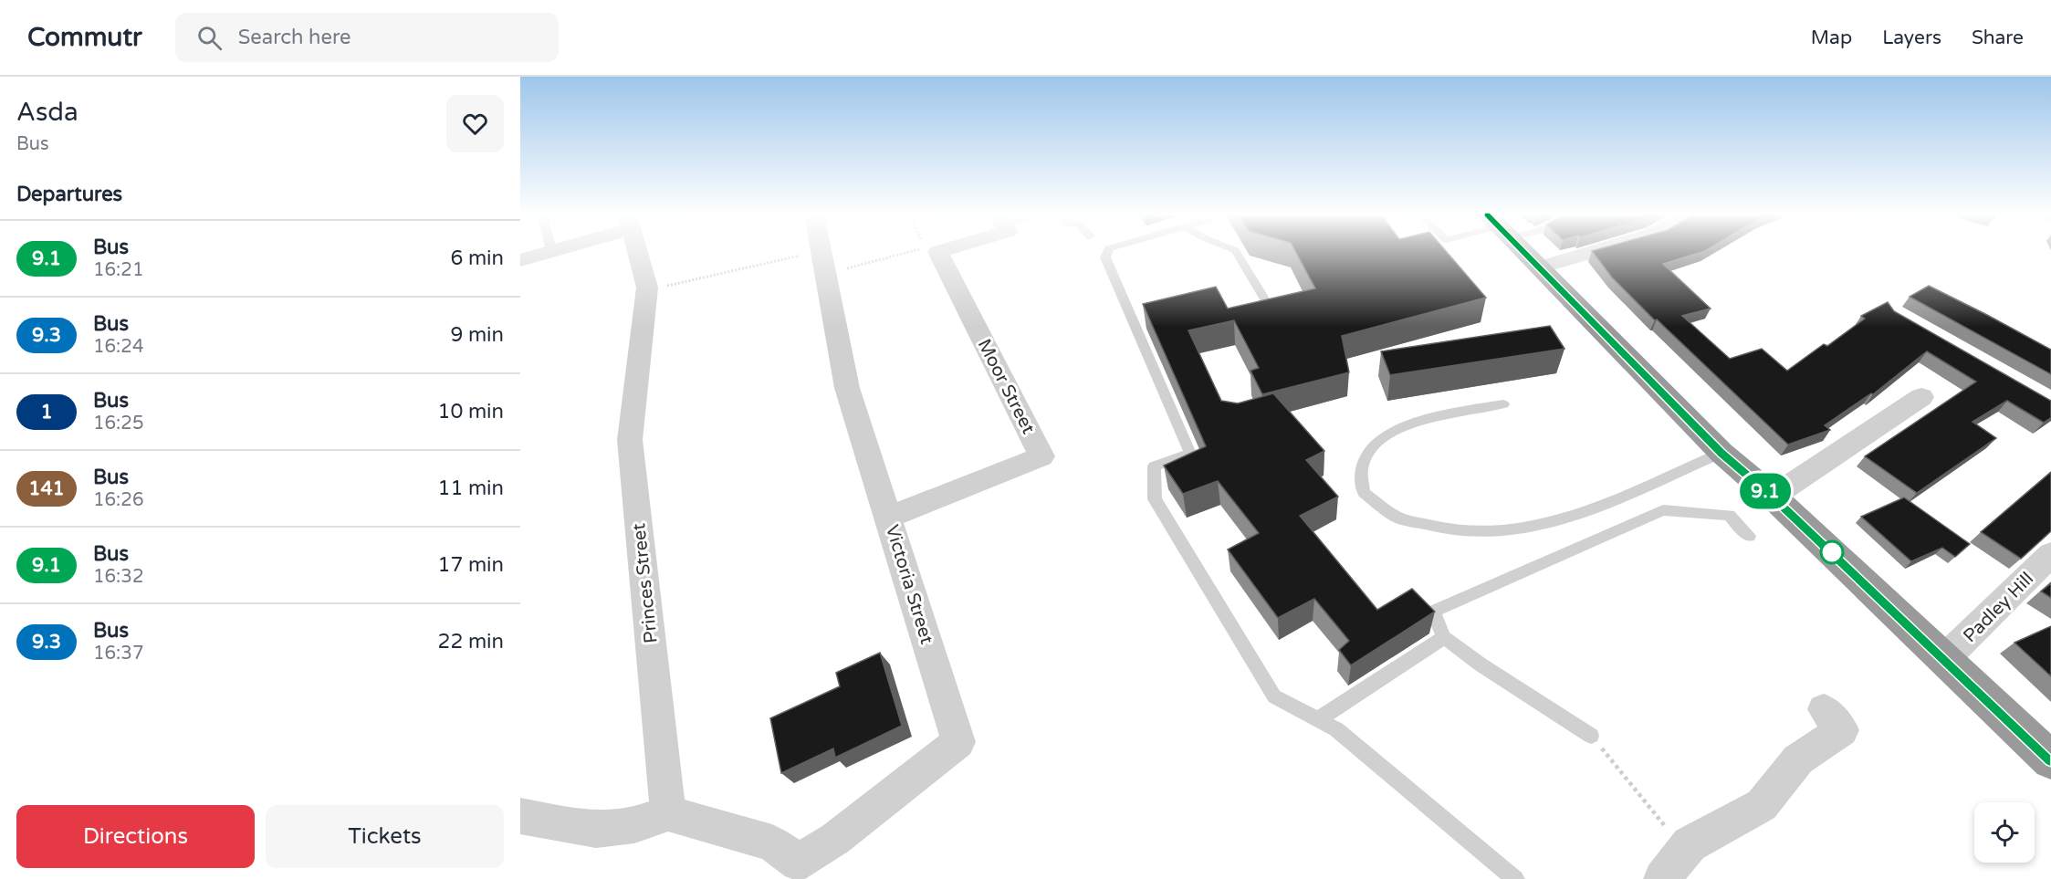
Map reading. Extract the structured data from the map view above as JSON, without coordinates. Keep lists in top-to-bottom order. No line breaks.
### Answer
{"streets":{"street":["Moor Street","Princes Street","Victoria Street","Padley Hill"]},"crossings":[["Moor Street","Victoria Street"]],"lines":["bus line 9.1"],"page":{"header":"Commutr","search":"Search here","nav":["Map","Layers","Share"],"heading":[["Asda","Bus"],"Departures"],"on_map":"9.1","list":[{"mark":"9.1","name":"Bus","note":"16:21","value":"6 min"},{"mark":"9.3","name":"Bus","note":"16:24","value":"9 min"},{"mark":"1","name":"Bus","note":"16:25","value":"10 min"},{"mark":"141","name":"Bus","note":"16:26","value":"11 min"},{"mark":"9.1","name":"Bus","note":"16:32","value":"17 min"},{"mark":"9.3","name":"Bus","note":"16:37","value":"22 min"}],"buttons":["Directions","Tickets"]}}
